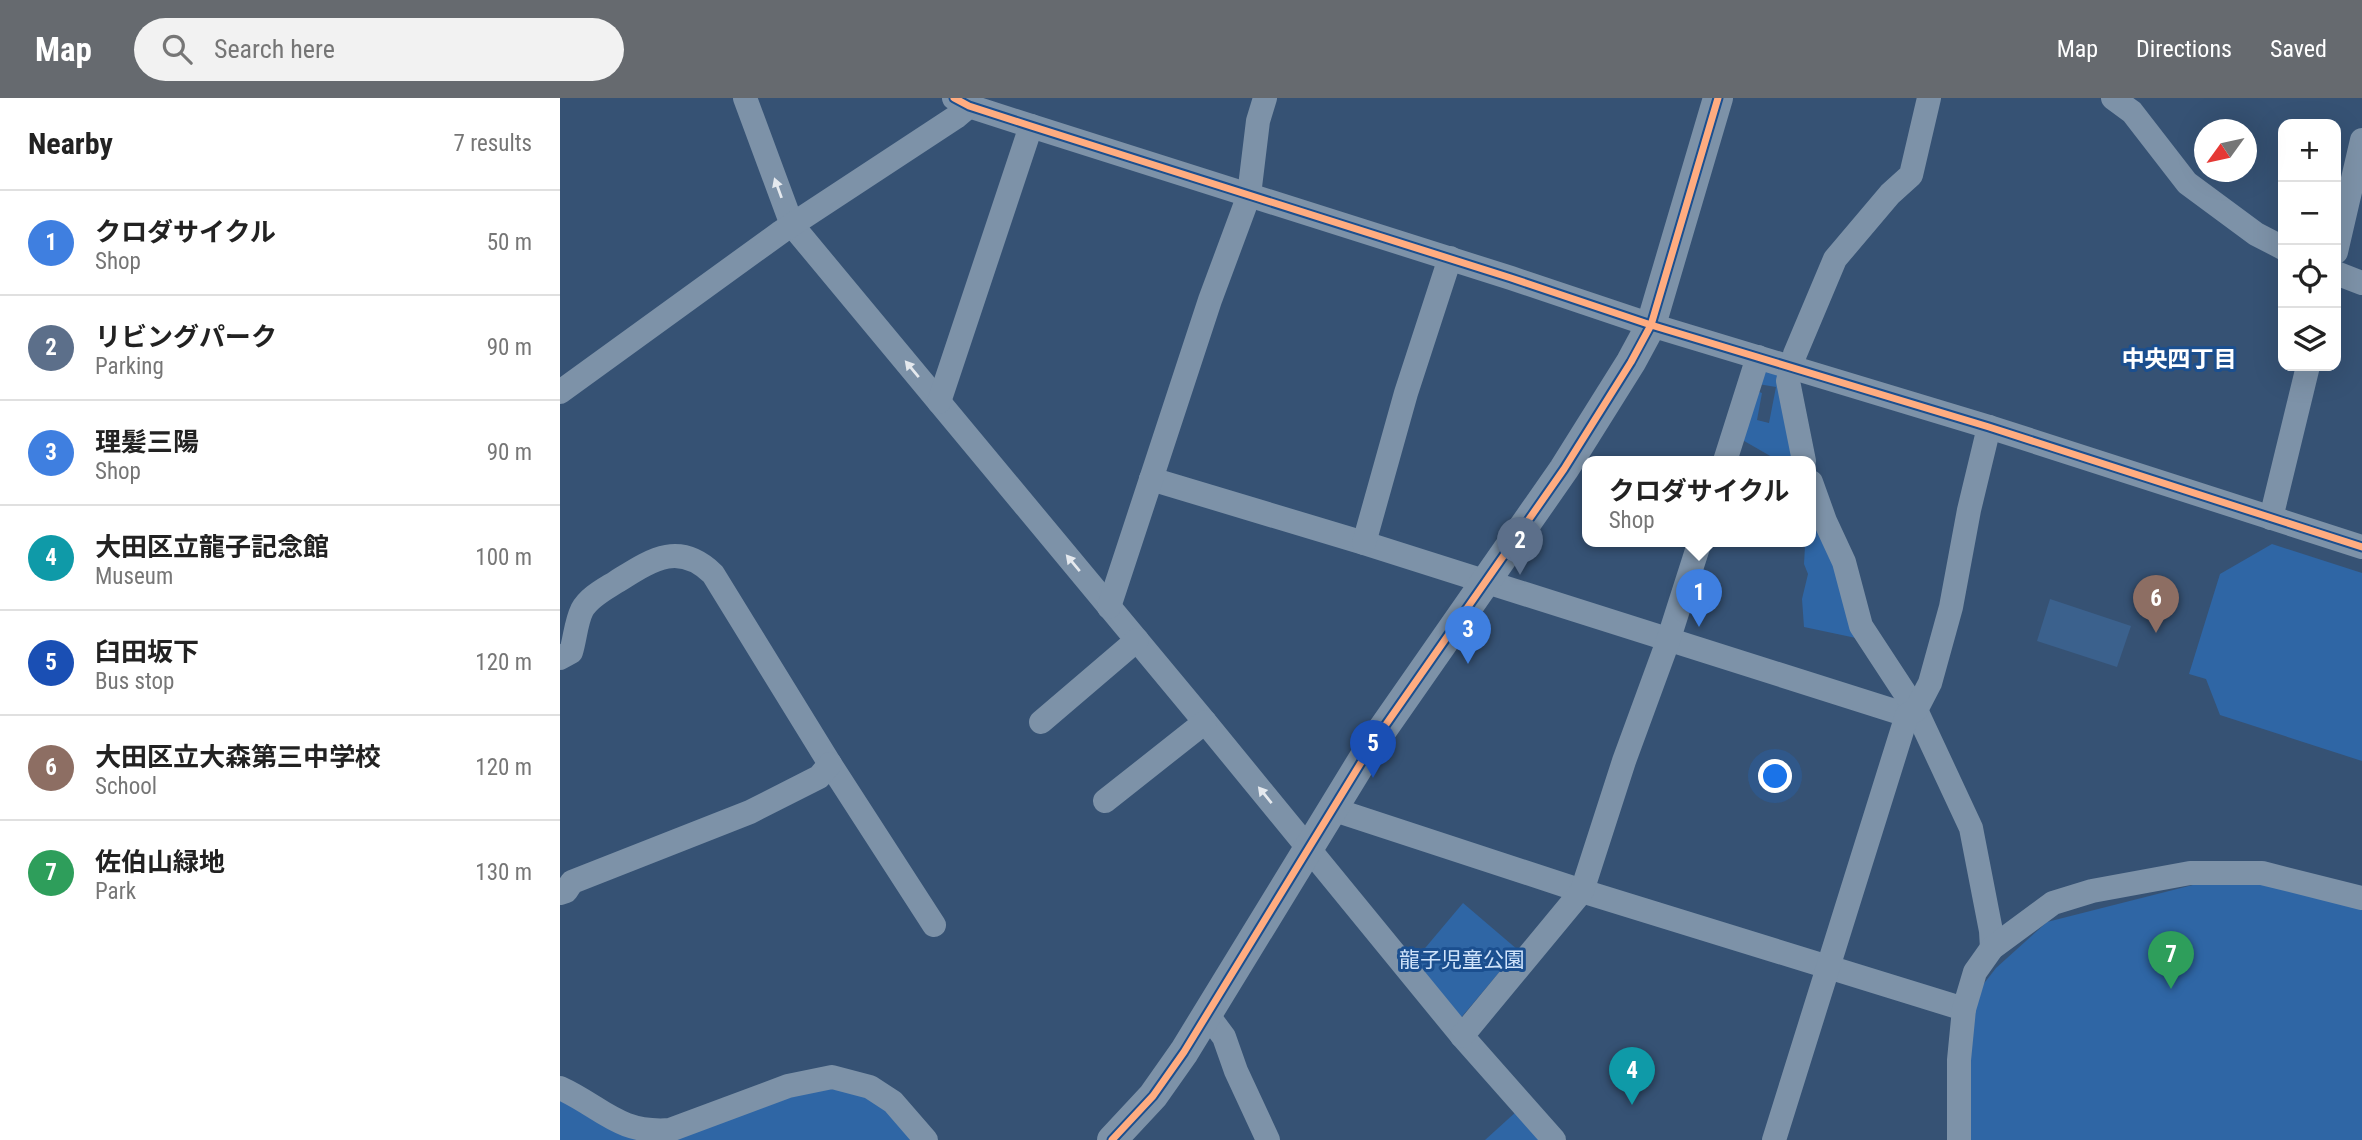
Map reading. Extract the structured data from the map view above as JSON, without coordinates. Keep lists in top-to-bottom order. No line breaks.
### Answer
{"districts":["中央四丁目"],"parks":["龍子児童公園"],"north":"bottom left","page":{"header":"Map","search":"Search here","nav":["Map","Directions","Saved"],"heading":["Nearby","7 results"],"map_buttons":["+","−"],"list":[{"mark":"1","name":"クロダサイクル","note":"Shop","value":"50 m"},{"mark":"2","name":"リビングパーク","note":"Parking","value":"90 m"},{"mark":"3","name":"理髪三陽","note":"Shop","value":"90 m"},{"mark":"4","name":"大田区立龍子記念館","note":"Museum","value":"100 m"},{"mark":"5","name":"臼田坂下","note":"Bus stop","value":"120 m"},{"mark":"6","name":"大田区立大森第三中学校","note":"School","value":"120 m"},{"mark":"7","name":"佐伯山緑地","note":"Park","value":"130 m"}],"popup":["クロダサイクル","Shop"],"pins":["2","1","6","3","5","7","4"]}}
